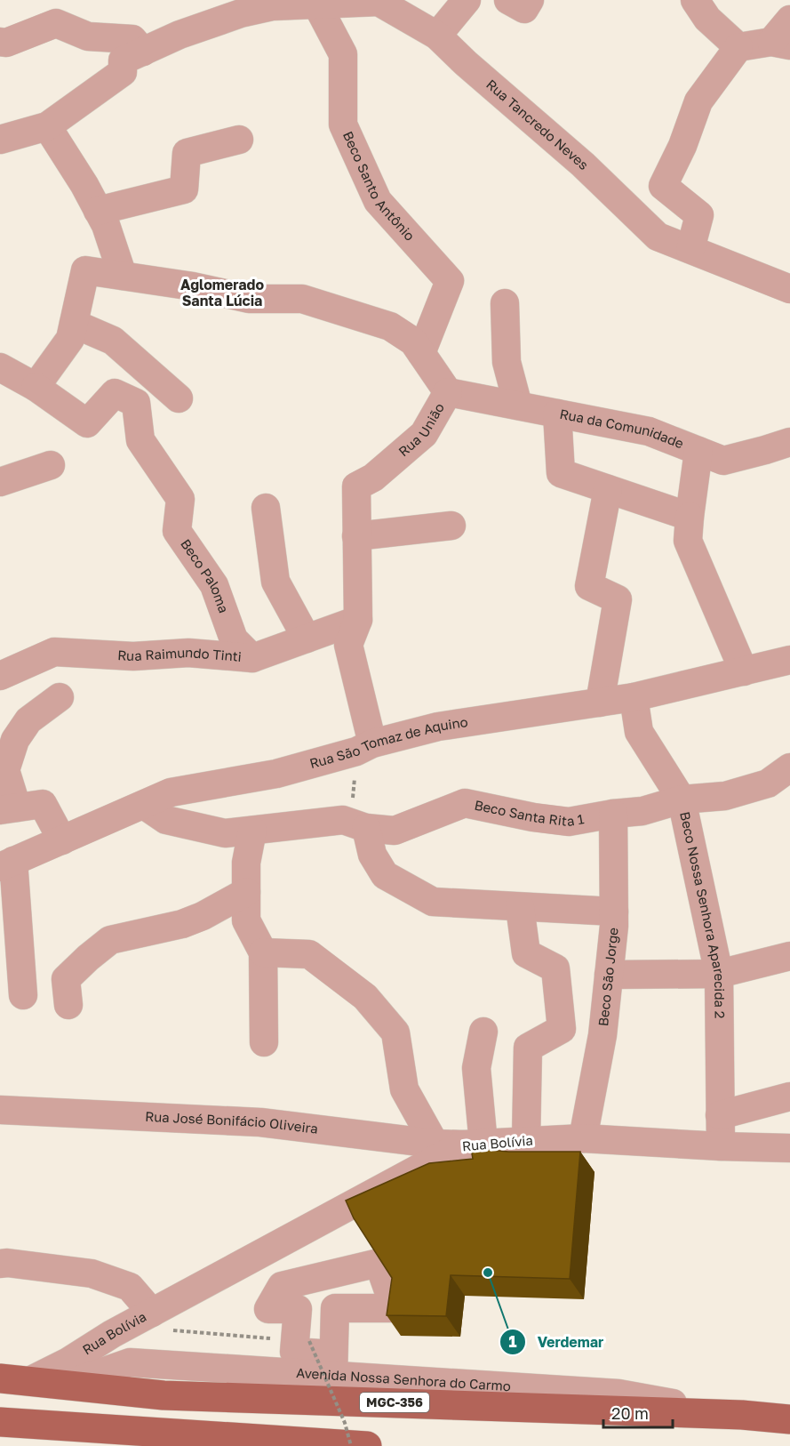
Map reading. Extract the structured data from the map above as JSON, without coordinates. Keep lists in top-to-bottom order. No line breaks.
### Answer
{"streets":{"main road":["Avenida Nossa Senhora do Carmo","MGC-356"],"street":["Rua Tancredo Neves","Beco Santo Antônio","Rua União","Rua da Comunidade","Beco Paloma","Rua Raimundo Tinti","Rua São Tomaz de Aquino","Beco Santa Rita 1","Beco Nossa Senhora Aparecida 2","Beco São Jorge","Rua José Bonifácio Oliveira","Rua Bolívia"]},"crossings":[["Rua Tancredo Neves","Beco Santo Antônio"],["Beco Santo Antônio","Rua União"],["Rua União","Rua da Comunidade"],["Rua União","Rua Raimundo Tinti"],["Rua União","Rua São Tomaz de Aquino"],["Beco Paloma","Rua Raimundo Tinti"],["Rua São Tomaz de Aquino","Beco Santa Rita 1"],["Rua São Tomaz de Aquino","Beco Nossa Senhora Aparecida 2"],["Beco Santa Rita 1","Beco Nossa Senhora Aparecida 2"],["Beco Santa Rita 1","Beco São Jorge"],["Beco Nossa Senhora Aparecida 2","Rua Bolívia"],["Beco São Jorge","Rua Bolívia"],["Rua José Bonifácio Oliveira","Rua Bolívia"],["Rua Bolívia","Avenida Nossa Senhora do Carmo"]],"districts":["Aglomerado Santa Lúcia"],"places":["Verdemar"],"scale_bar":"20 m"}
